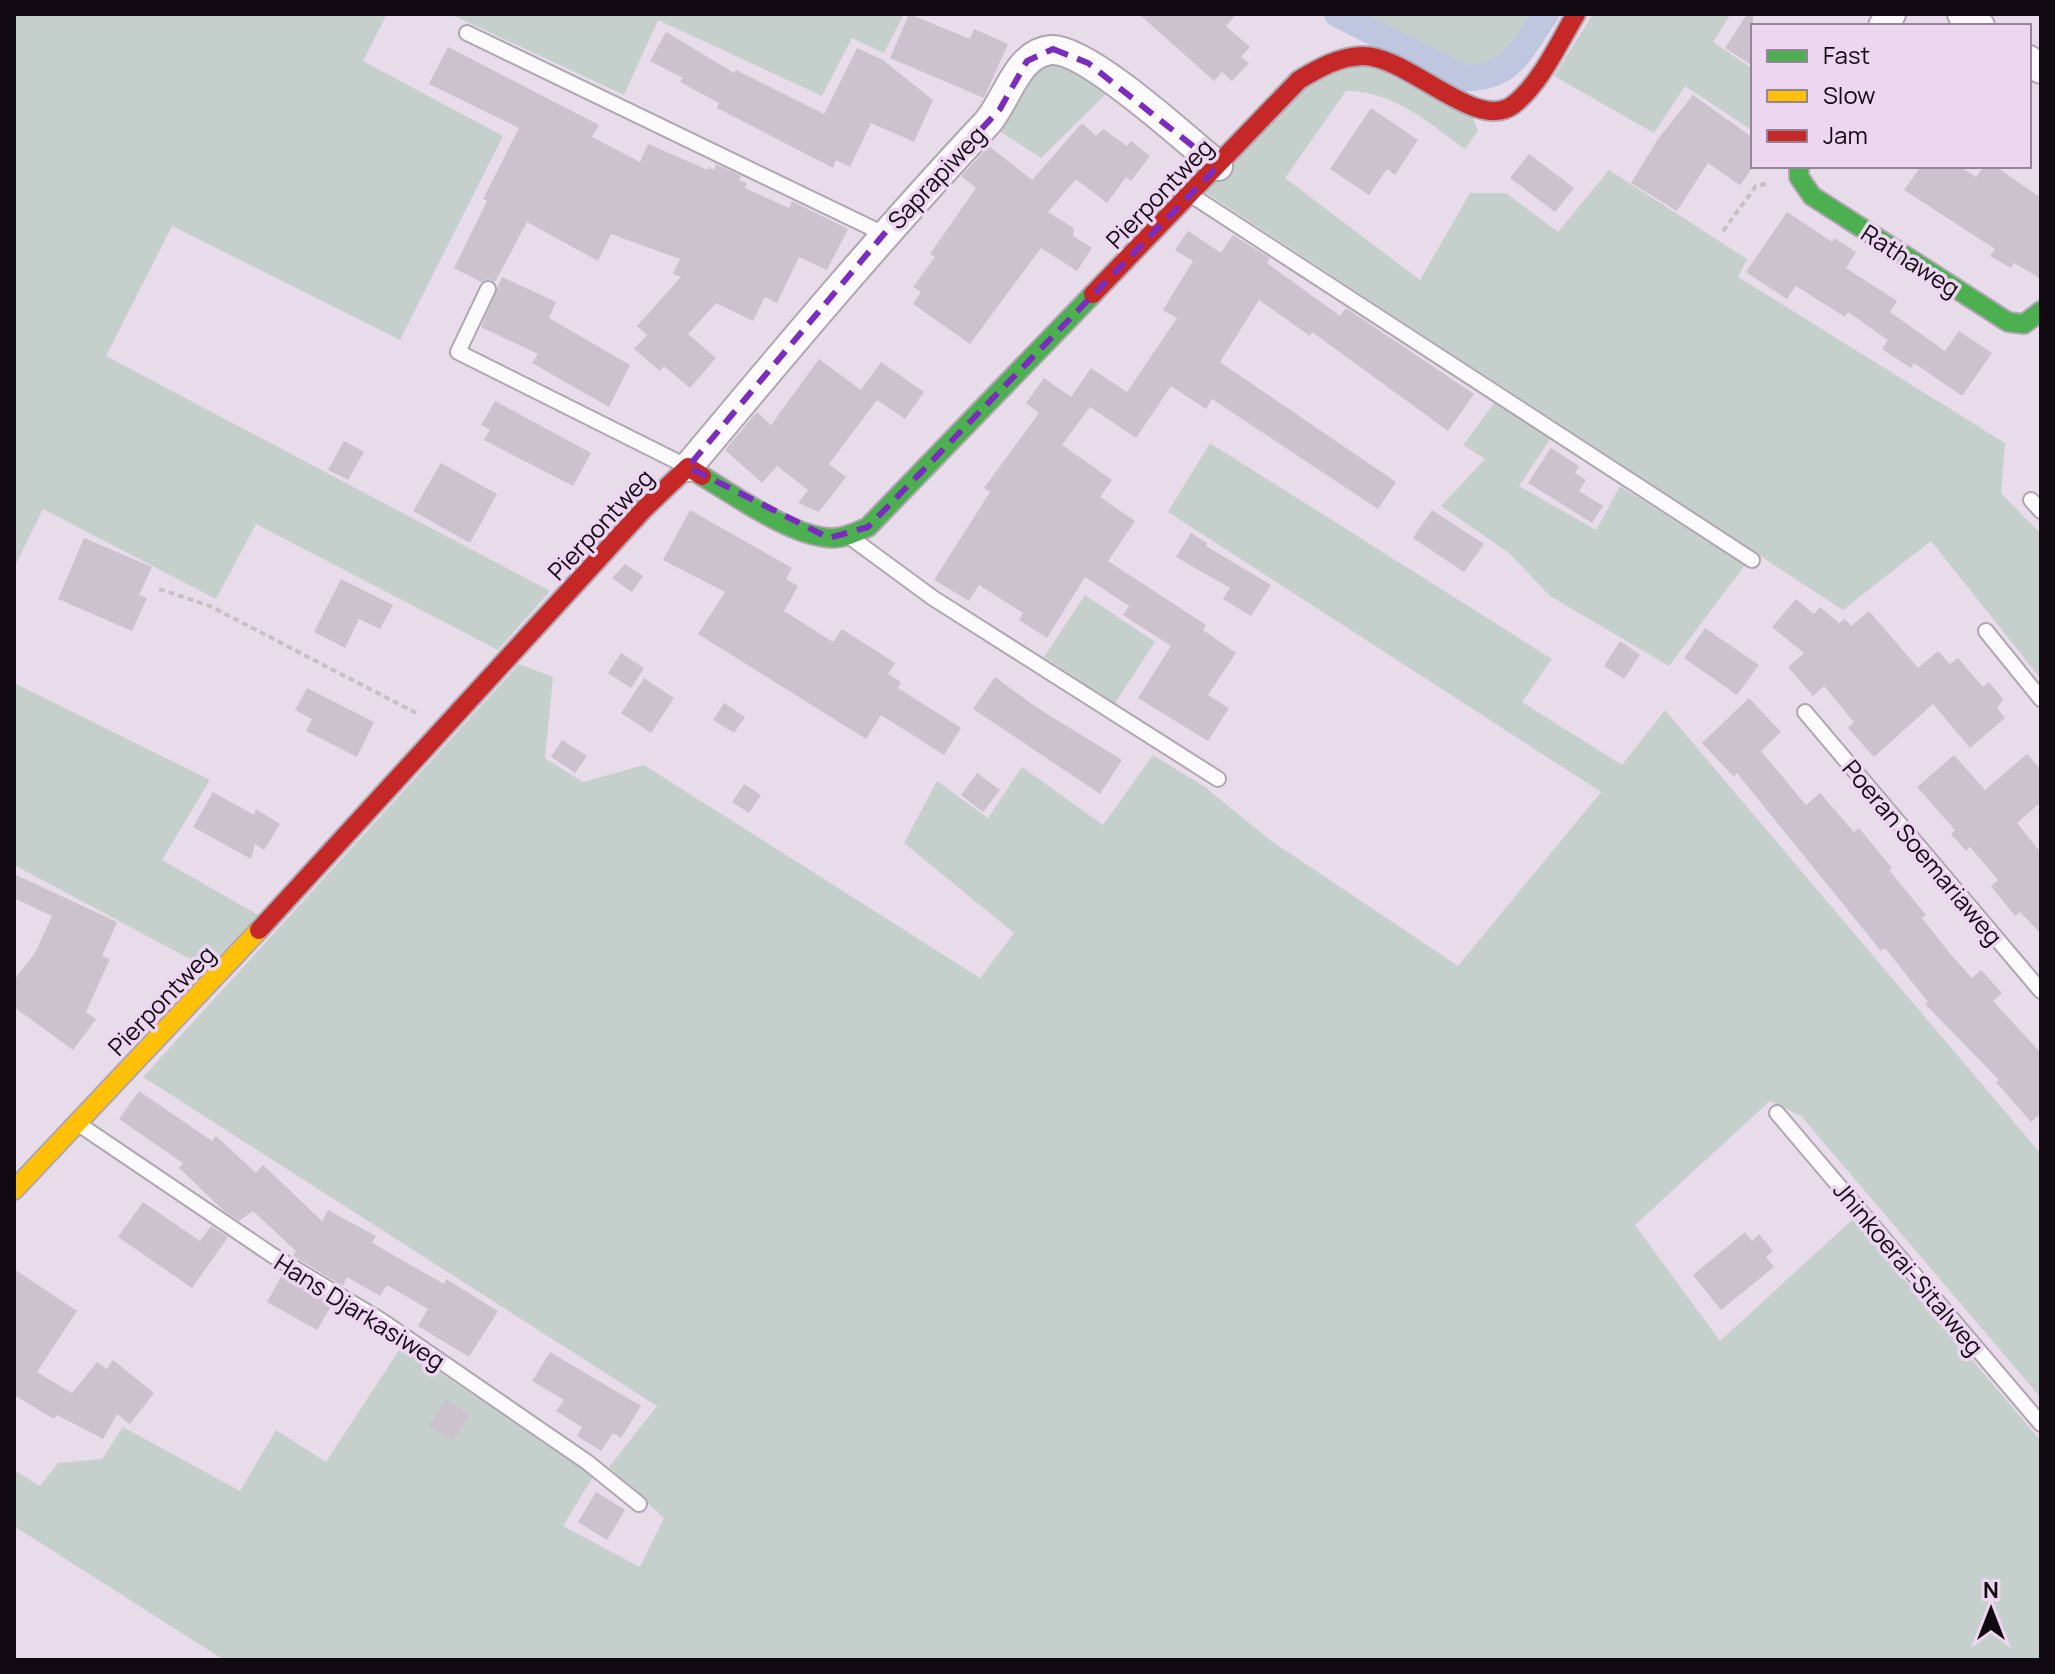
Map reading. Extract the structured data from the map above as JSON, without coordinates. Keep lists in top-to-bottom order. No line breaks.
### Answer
{"streets":{"street":["Saprapiweg","Pierpontweg","Rathaweg"],"lane":["Poeran Soemariaweg","Jhinkoerai-Sitalweg","Hans Djarkasiweg"]},"crossings":[["Saprapiweg","Pierpontweg"],["Pierpontweg","Hans Djarkasiweg"]],"legend":["Fast","Slow","Jam"],"north":"top"}
